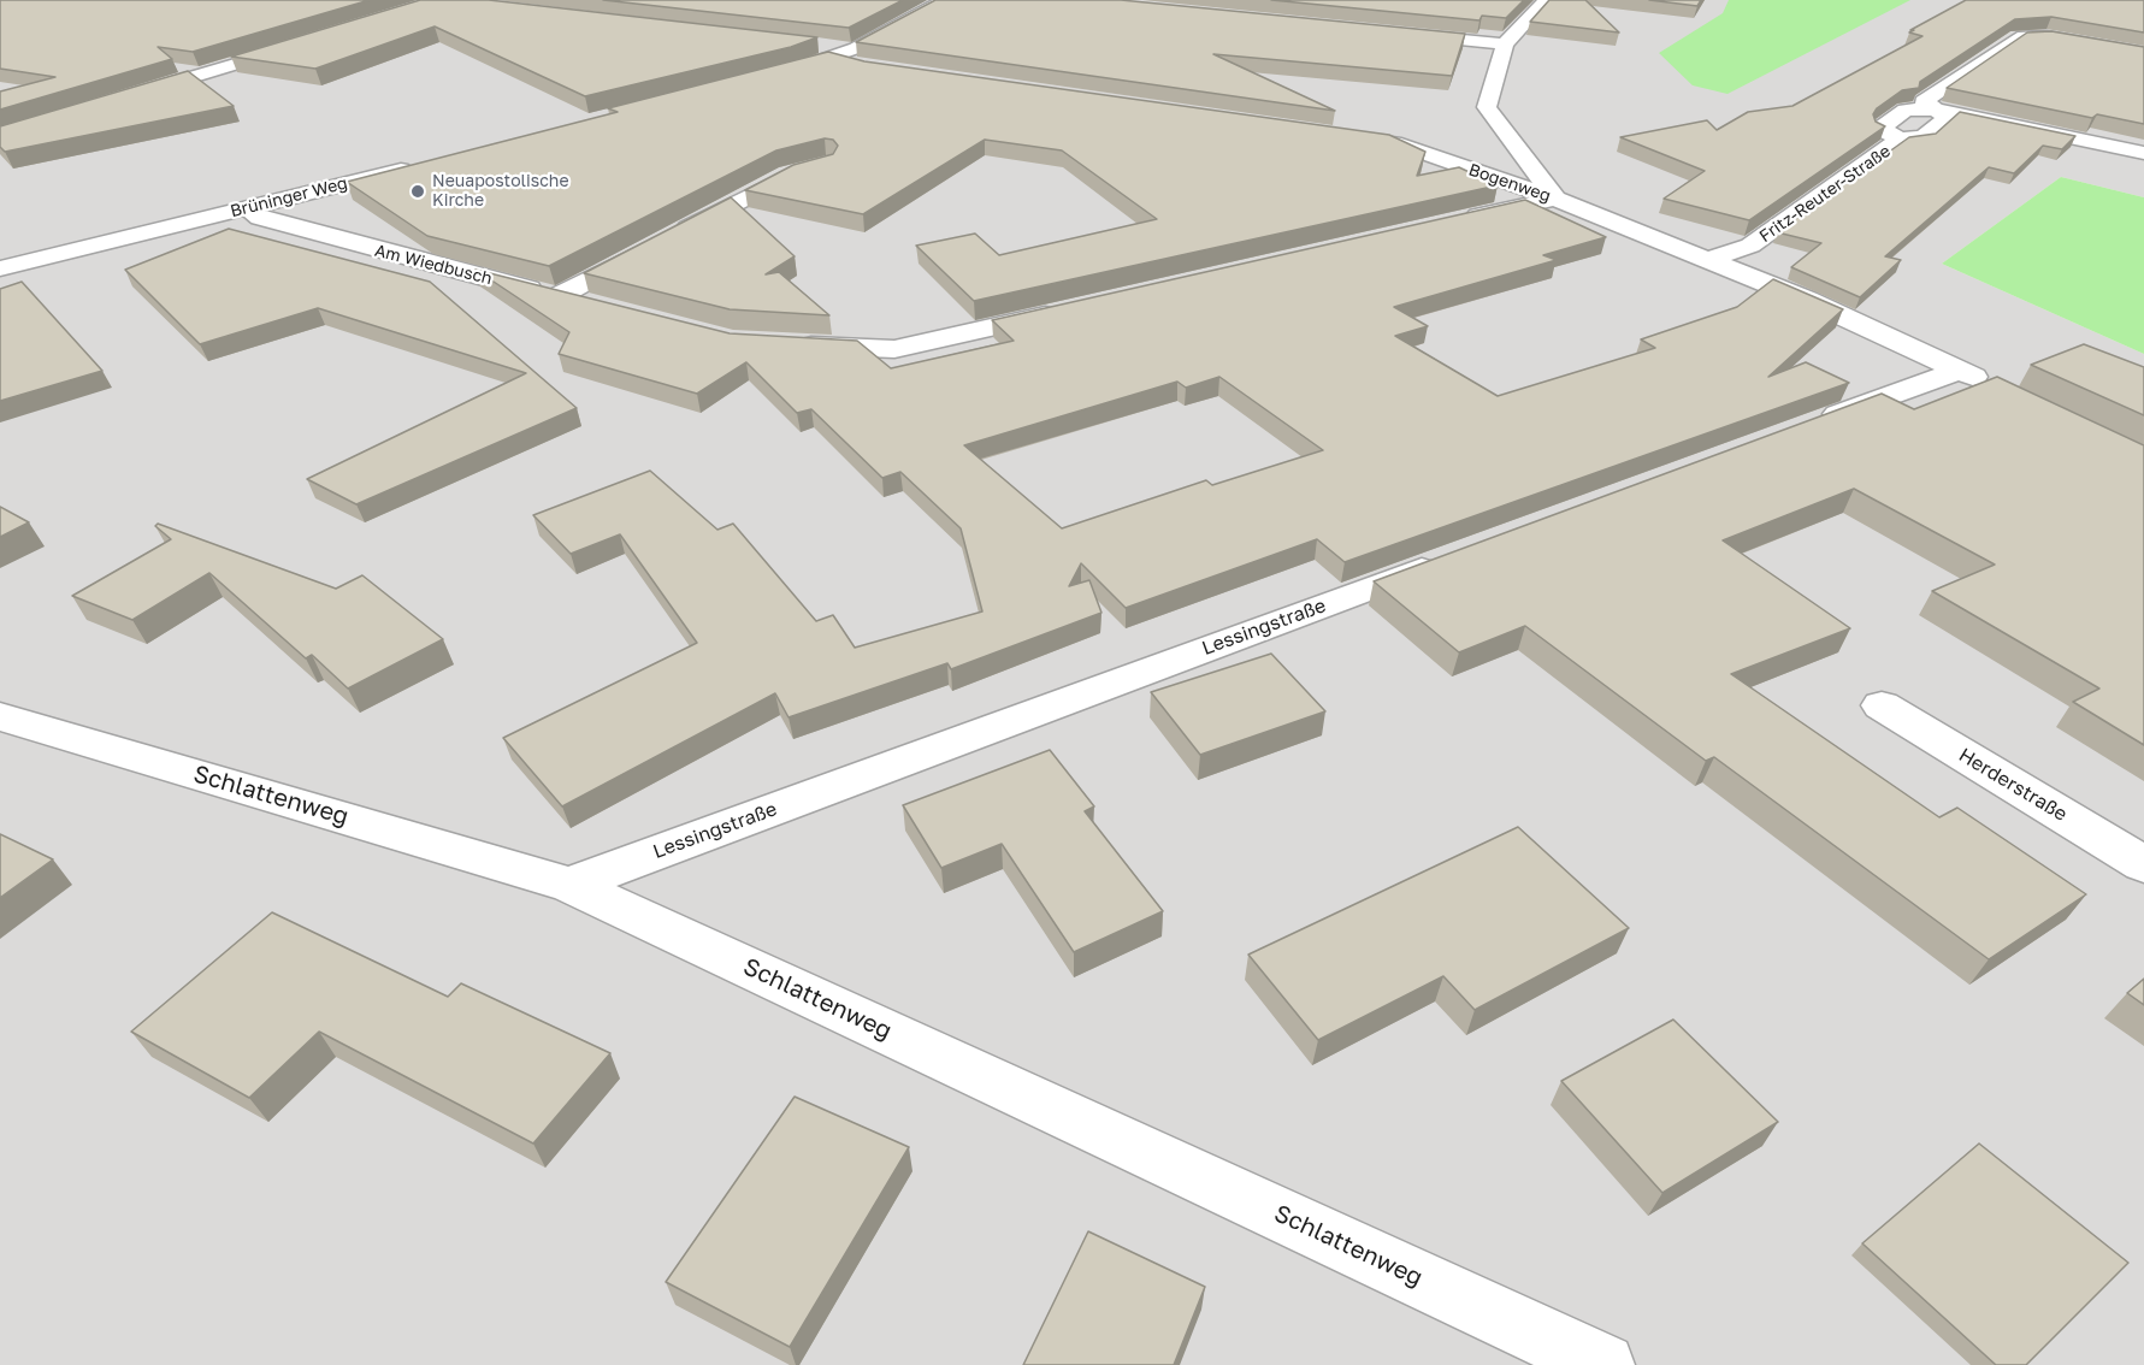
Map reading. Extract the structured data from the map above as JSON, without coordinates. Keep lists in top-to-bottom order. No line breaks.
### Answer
{"streets":{"street":["Bogenweg","Fritz-Reuter-Straße","Brüninger Weg","Am Wiedbusch","Lessingstraße","Herderstraße","Schlattenweg"]},"crossings":[["Bogenweg","Fritz-Reuter-Straße"],["Brüninger Weg","Am Wiedbusch"],["Lessingstraße","Schlattenweg"]],"places":["Neuapostolische Kirche"]}
